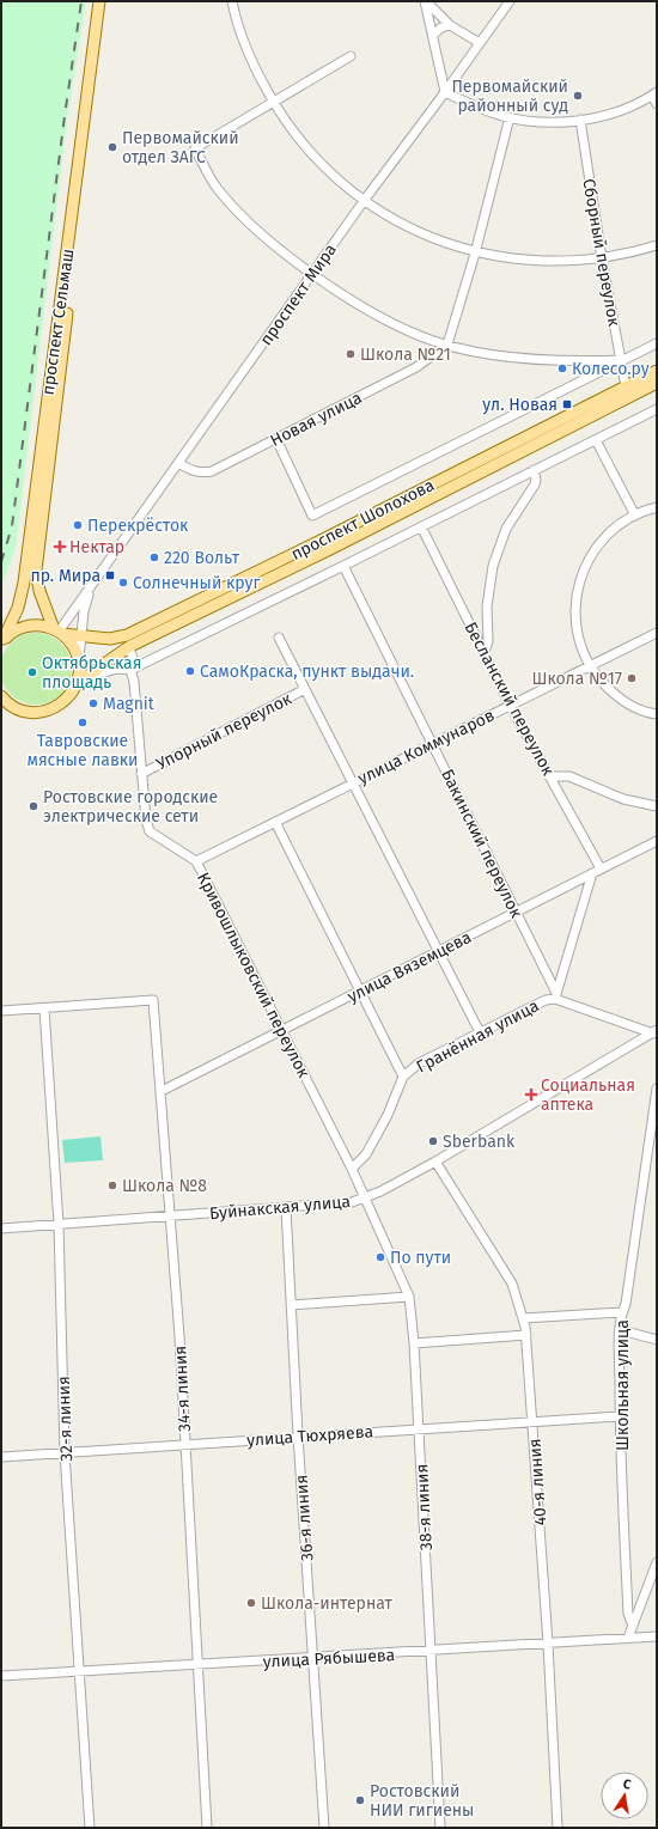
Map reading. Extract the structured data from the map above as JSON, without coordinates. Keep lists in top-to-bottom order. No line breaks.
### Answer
{"streets":{"main road":["проспект Сельмаш","проспект Шолохова"],"street":["Сборный переулок","проспект Мира","Новая улица","Бесланский переулок","Упорный переулок","улица Коммунаров","Бакинский переулок","улица Вяземцева","Кривошлыковский переулок","Гранённая улица","Буйнакская улица","Школьная улица","34-я линия","32-я линия","улица Тюхряева","40-я линия","38-я линия","36-я линия","улица Рябышева"]},"crossings":[["Сборный переулок","проспект Шолохова"],["проспект Мира","проспект Сельмаш"],["проспект Мира","Новая улица"],["проспект Мира","проспект Шолохова"],["проспект Сельмаш","проспект Шолохова"],["проспект Шолохова","Кривошлыковский переулок"],["Бесланский переулок","улица Коммунаров"],["Бесланский переулок","улица Вяземцева"],["Упорный переулок","Кривошлыковский переулок"],["улица Коммунаров","Бакинский переулок"],["улица Коммунаров","Кривошлыковский переулок"],["Бакинский переулок","улица Вяземцева"],["Бакинский переулок","Гранённая улица"],["улица Вяземцева","Кривошлыковский переулок"],["улица Вяземцева","34-я линия"],["Кривошлыковский переулок","Гранённая улица"],["Кривошлыковский переулок","Буйнакская улица"],["Кривошлыковский переулок","38-я линия"],["Гранённая улица","Буйнакская улица"],["Буйнакская улица","34-я линия"],["Буйнакская улица","32-я линия"],["Буйнакская улица","40-я линия"],["Буйнакская улица","38-я линия"],["Буйнакская улица","36-я линия"],["Школьная улица","улица Тюхряева"],["34-я линия","32-я линия"],["34-я линия","улица Тюхряева"],["34-я линия","улица Рябышева"],["32-я линия","улица Тюхряева"],["32-я линия","улица Рябышева"],["улица Тюхряева","40-я линия"],["улица Тюхряева","38-я линия"],["улица Тюхряева","36-я линия"],["40-я линия","улица Рябышева"],["38-я линия","улица Рябышева"],["36-я линия","улица Рябышева"]],"places":{"other":["Первомайский районный суд","Первомайский отдел ЗАГС","Школа №21","Колесо.ру","Перекрёсток","220 Вольт","Солнечный круг","СамоКраска, пункт выдачи.","Октябрьская площадь","Школа №17","Magnit","Тавровские мясные лавки","Ростовские городские электрические сети","Sberbank","Школа №8","По пути","Школа-интернат","Ростовский НИИ гигиены"],"transit":["ул. Новая","пр. Мира"],"health":["Нектар","Социальная аптека"]},"north":"top"}
